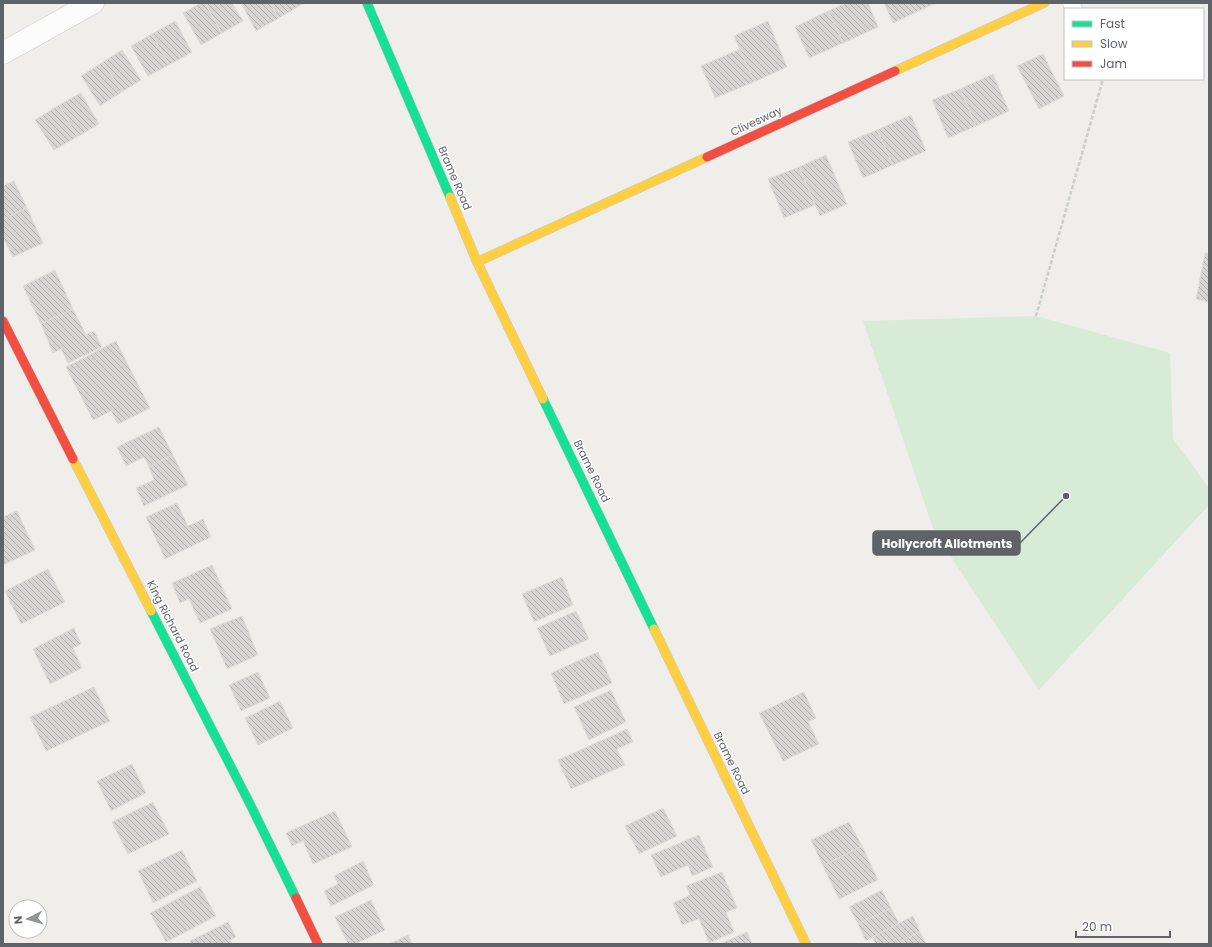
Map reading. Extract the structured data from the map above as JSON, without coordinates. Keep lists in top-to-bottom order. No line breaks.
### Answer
{"streets":{"street":["Clivesway","Brame Road","King Richard Road"]},"crossings":[["Clivesway","Brame Road"]],"places":["Hollycroft Allotments"],"legend":["Fast","Slow","Jam"],"scale_bar":"20 m","north":"left"}
